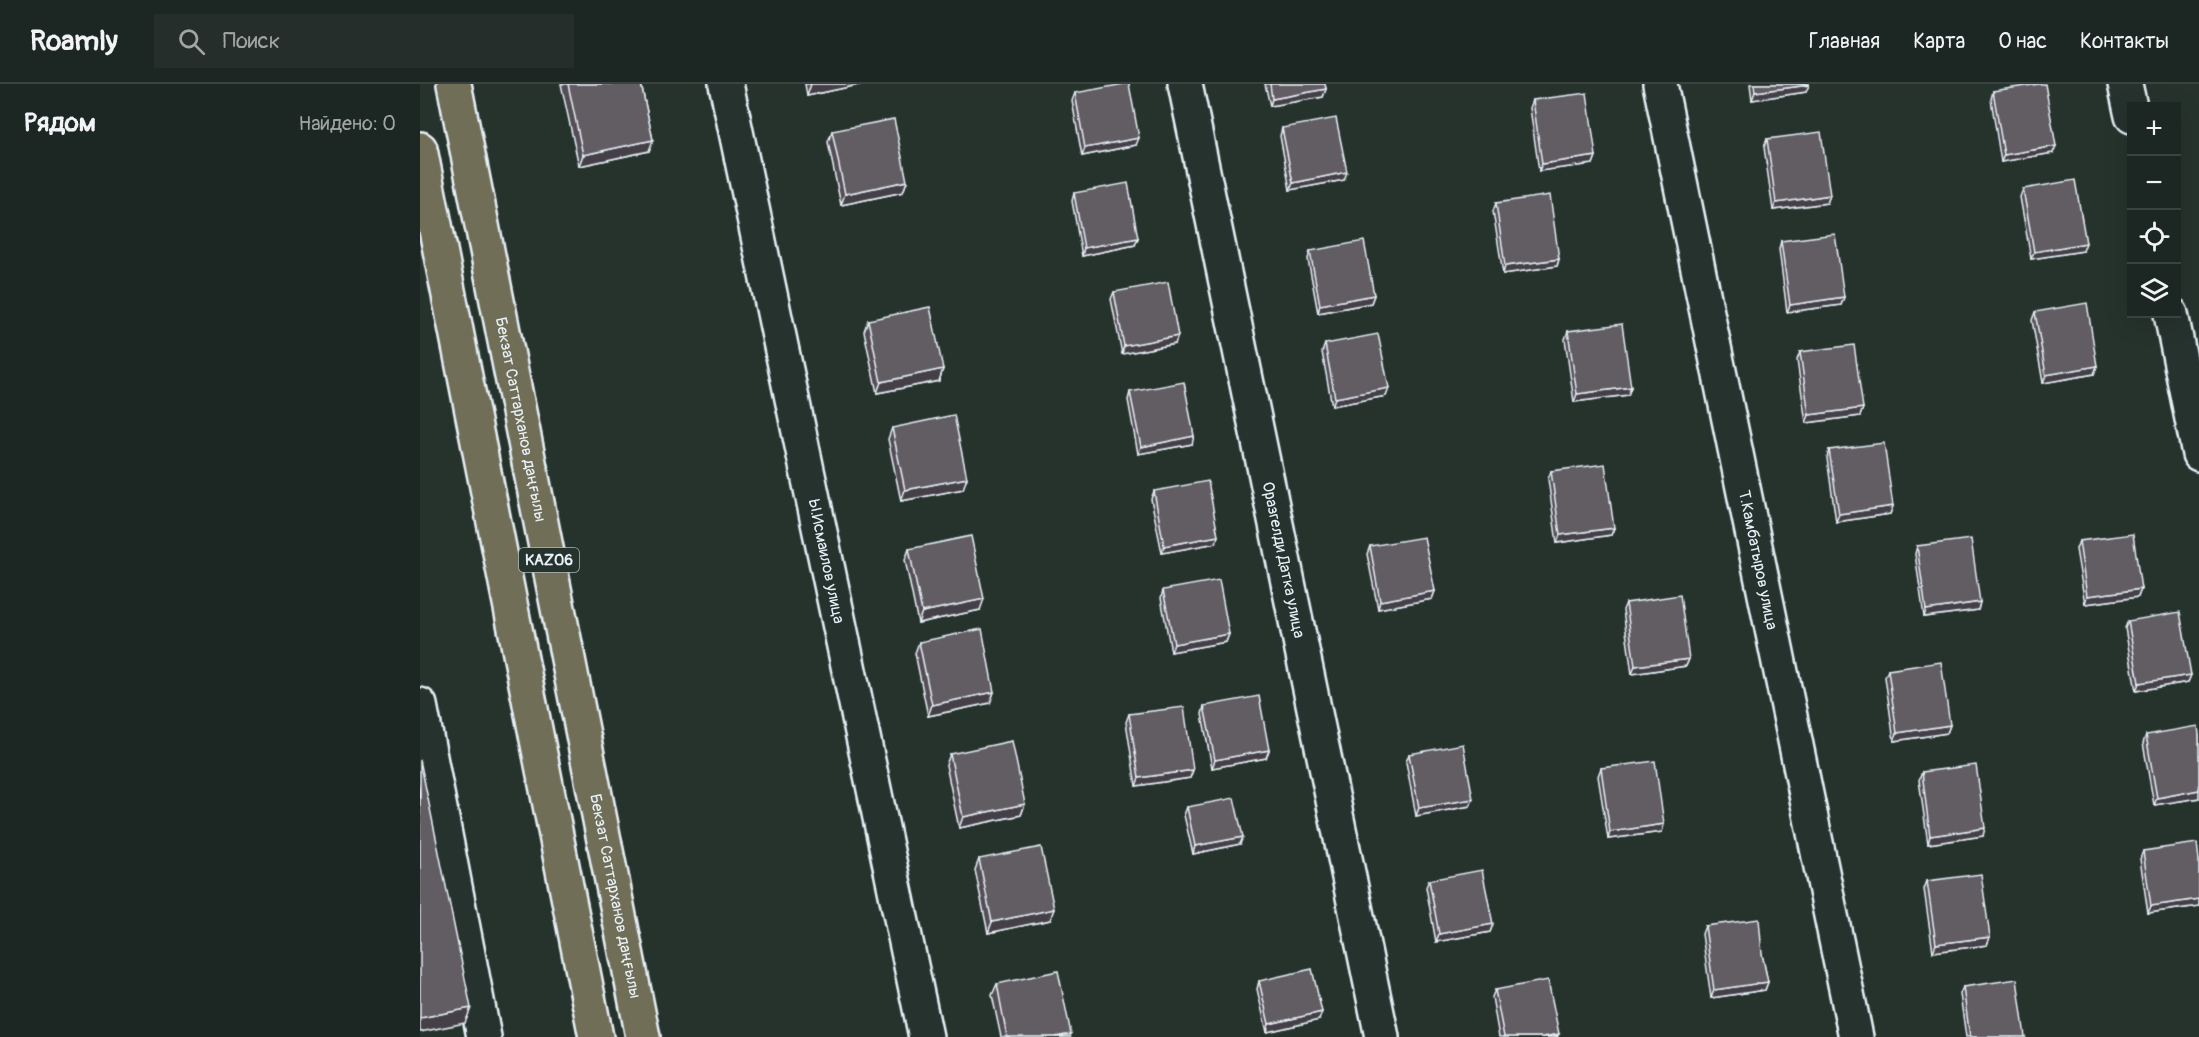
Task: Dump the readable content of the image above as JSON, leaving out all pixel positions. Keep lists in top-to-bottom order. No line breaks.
{"streets":{"main road":["Бекзат Саттарханов даңғылы","KАZ06"],"street":["Ы.Исмаилов улица","Т.Камбатыров улица","Оразгелди Датка улица"]},"page":{"header":"Roamly","search":"Поиск","nav":["Главная","Карта","О нас","Контакты"],"heading":["Рядом","Найдено: 0"],"map_buttons":["+","−"]}}
